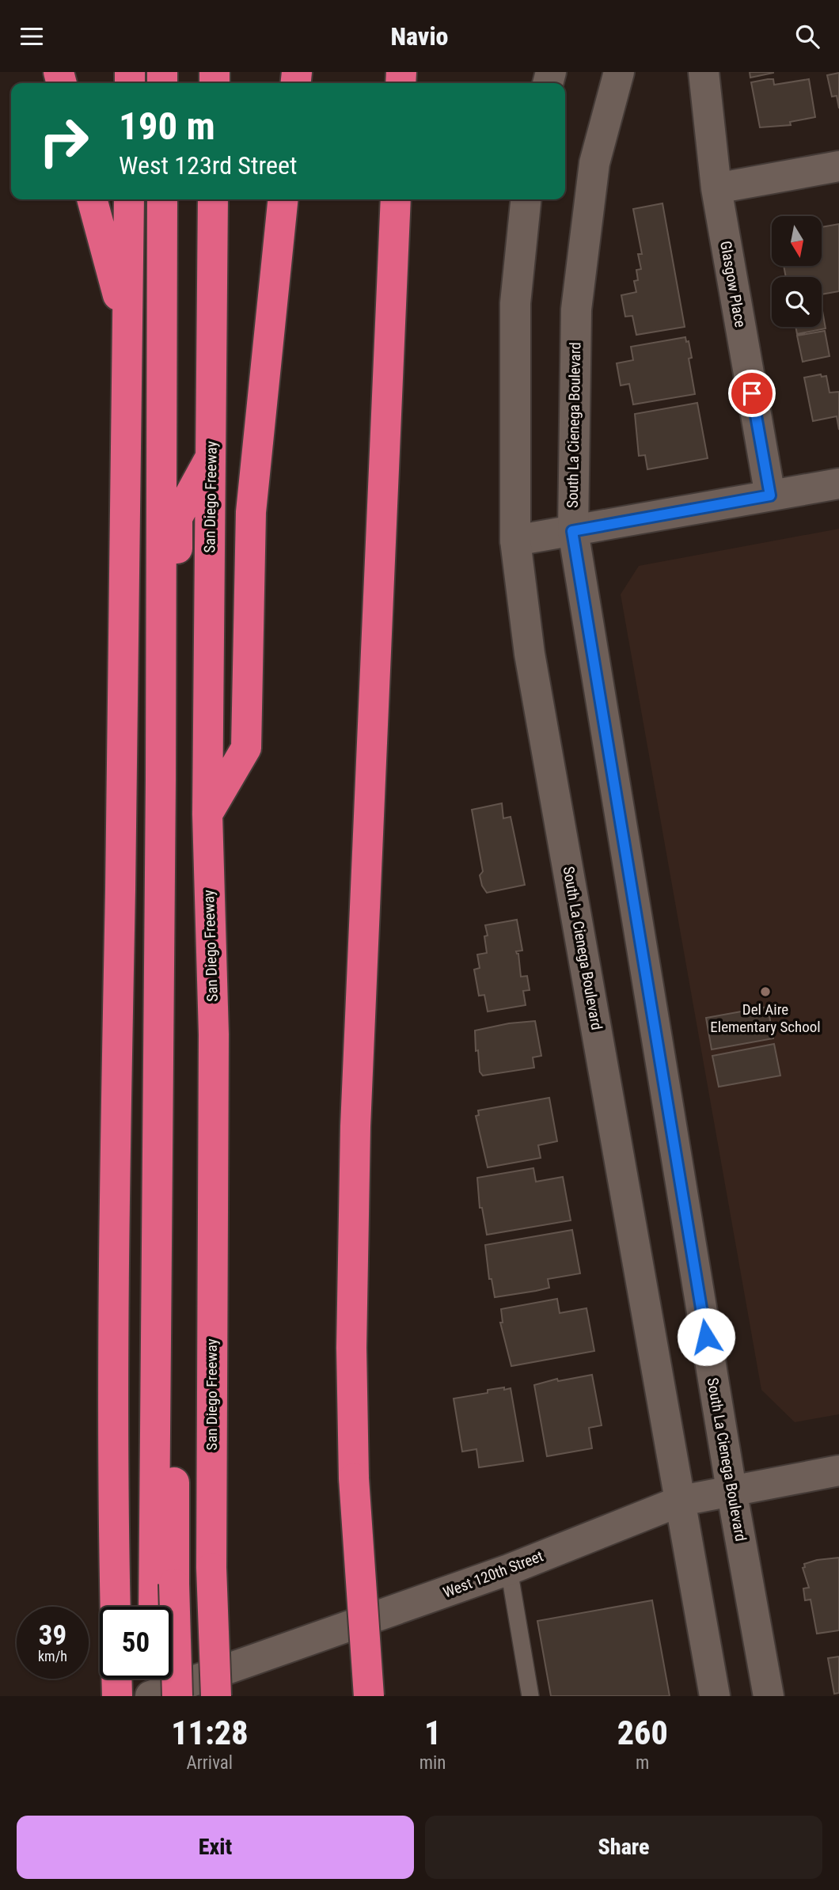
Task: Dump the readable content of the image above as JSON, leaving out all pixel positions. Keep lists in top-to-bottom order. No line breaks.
{"streets":{"highway":["San Diego Freeway"],"main road":["Glasgow Place","South La Cienega Boulevard","West 120th Street"]},"crossings":[["South La Cienega Boulevard","West 120th Street"]],"places":["Del Aire Elementary School"],"north":"bottom","page":{"header":"Navio","turn":["190 m","West 123rd Street"],"speed":"39 km/h","limit":"50","eta":["11:28","Arrival","1","min","260","m"],"buttons":["Exit","Share"]}}
